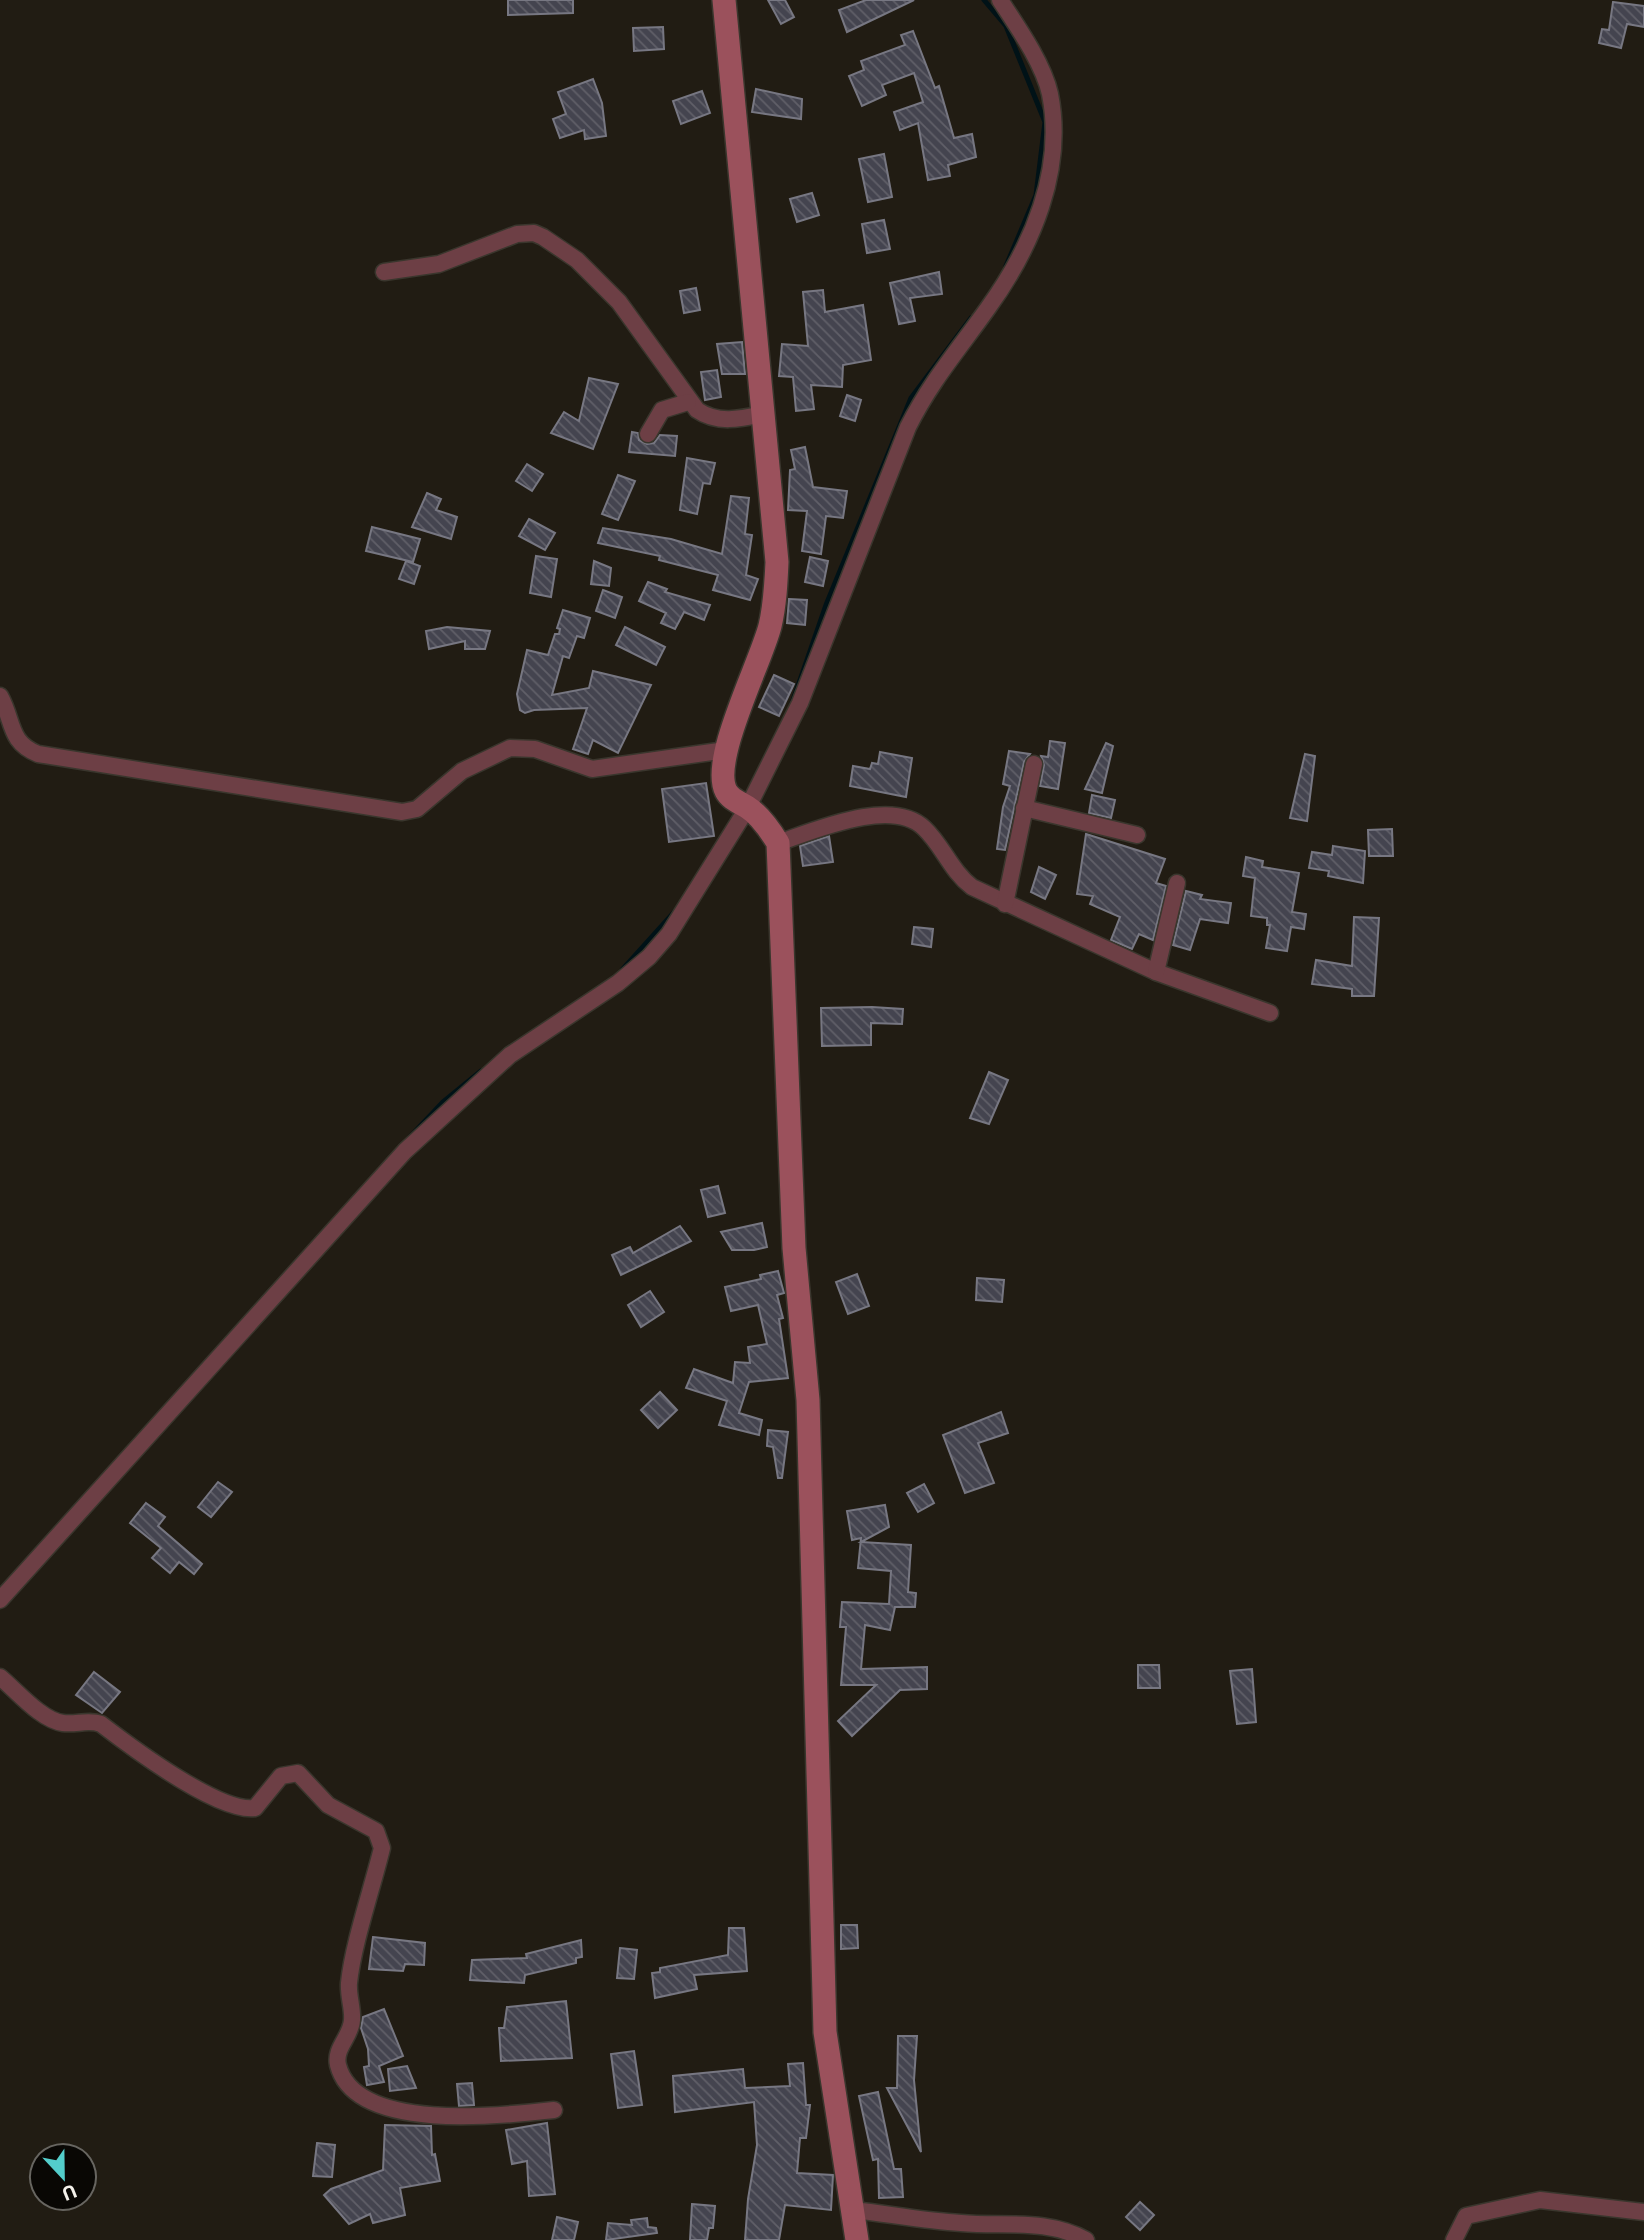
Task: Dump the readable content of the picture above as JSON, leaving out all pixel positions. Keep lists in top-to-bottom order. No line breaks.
{"north":"bottom"}
